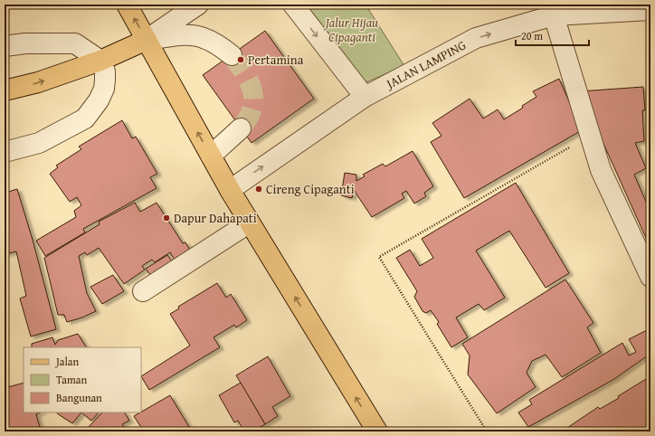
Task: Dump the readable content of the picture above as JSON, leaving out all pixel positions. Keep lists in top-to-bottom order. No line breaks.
{"streets":{"street":["JALAN LAMPING"]},"one_way":["JALAN LAMPING"],"parks":["Jalur Hijau Cipaganti"],"places":["Pertamina","Cireng Cipaganti","Dapur Dahapati"],"legend":["Jalan","Taman","Bangunan"],"scale_bar":"20 m"}
